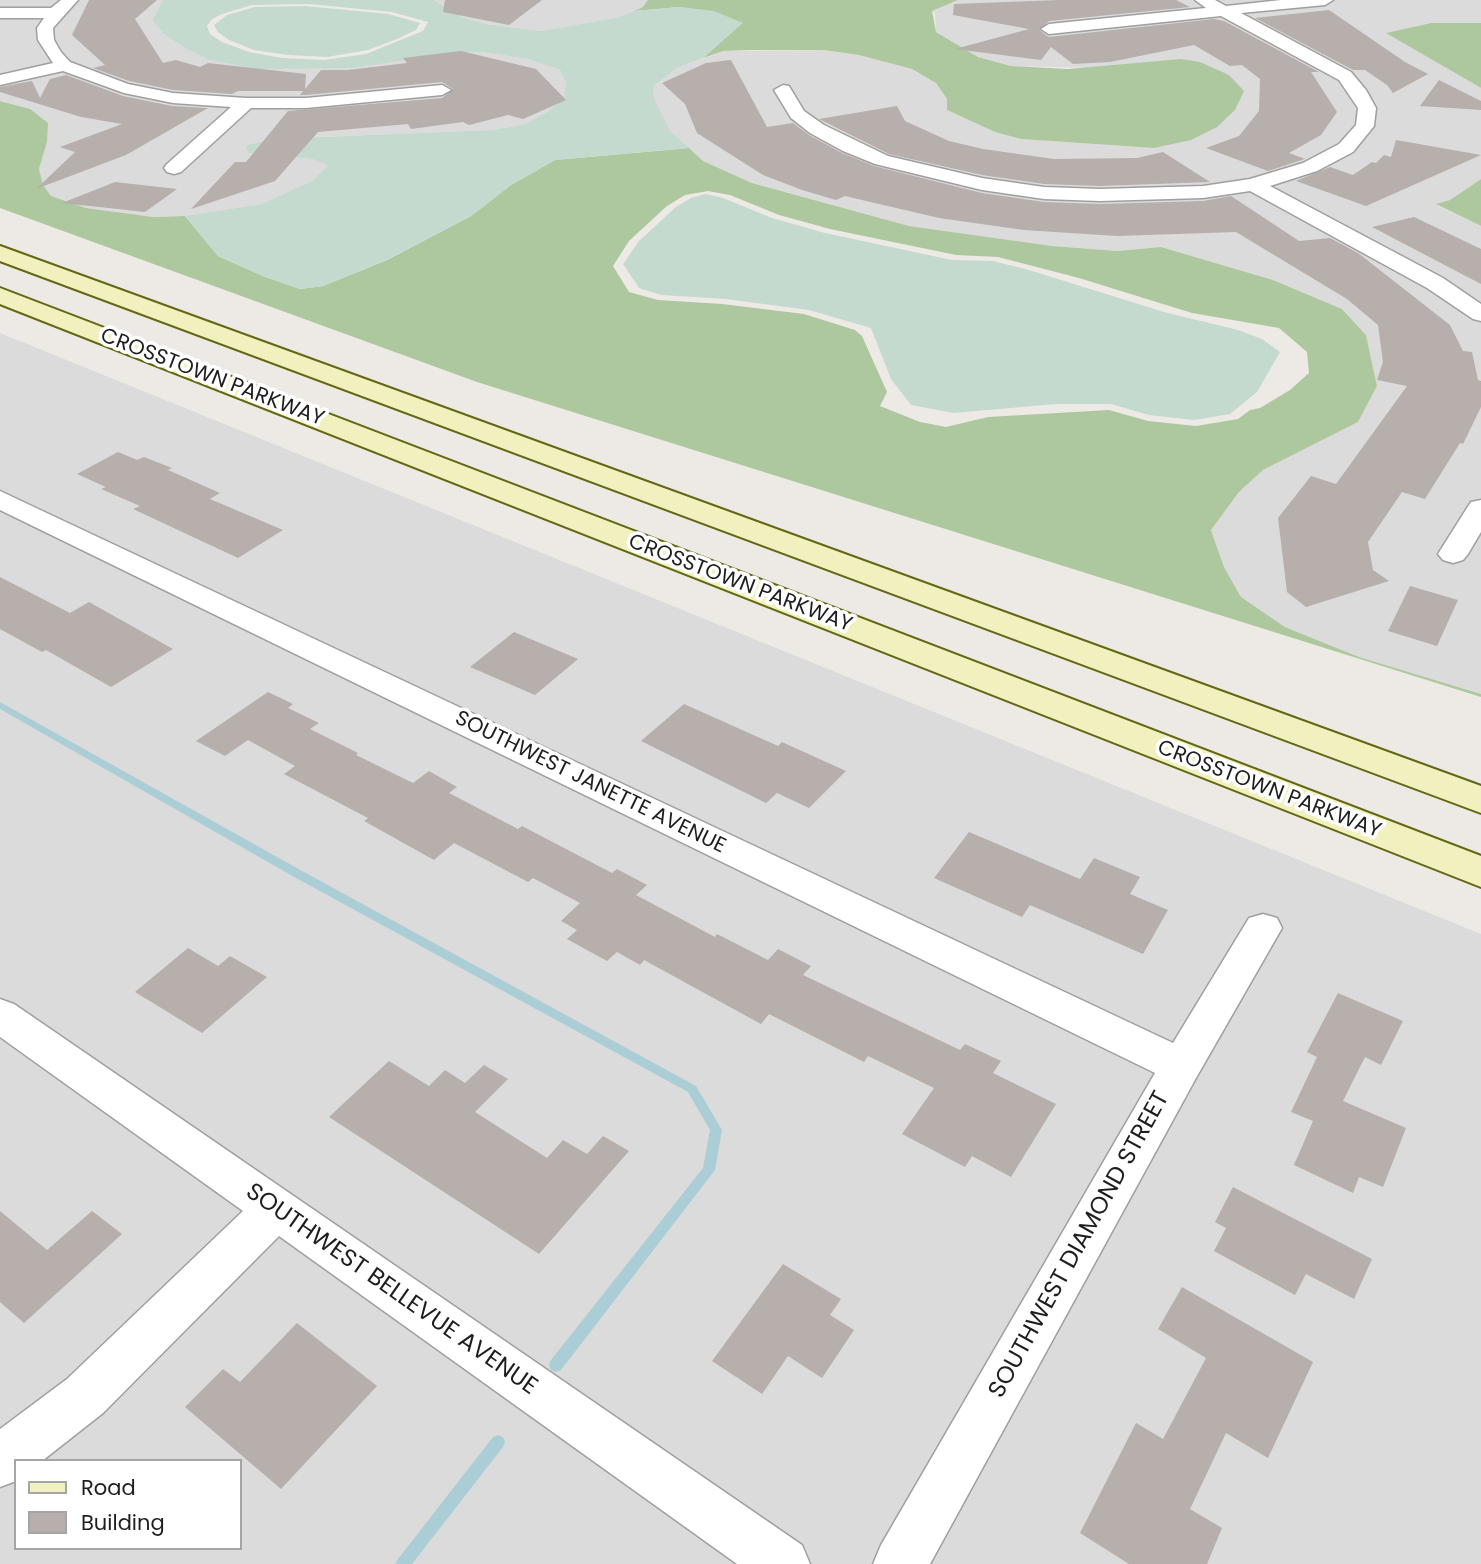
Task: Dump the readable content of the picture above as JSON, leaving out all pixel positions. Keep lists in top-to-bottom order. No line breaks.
{"streets":{"main road":["CROSSTOWN PARKWAY"],"street":["SOUTHWEST JANETTE AVENUE","SOUTHWEST DIAMOND STREET","SOUTHWEST BELLEVUE AVENUE"]},"crossings":[["SOUTHWEST JANETTE AVENUE","SOUTHWEST DIAMOND STREET"]],"legend":["Road","Building"]}
